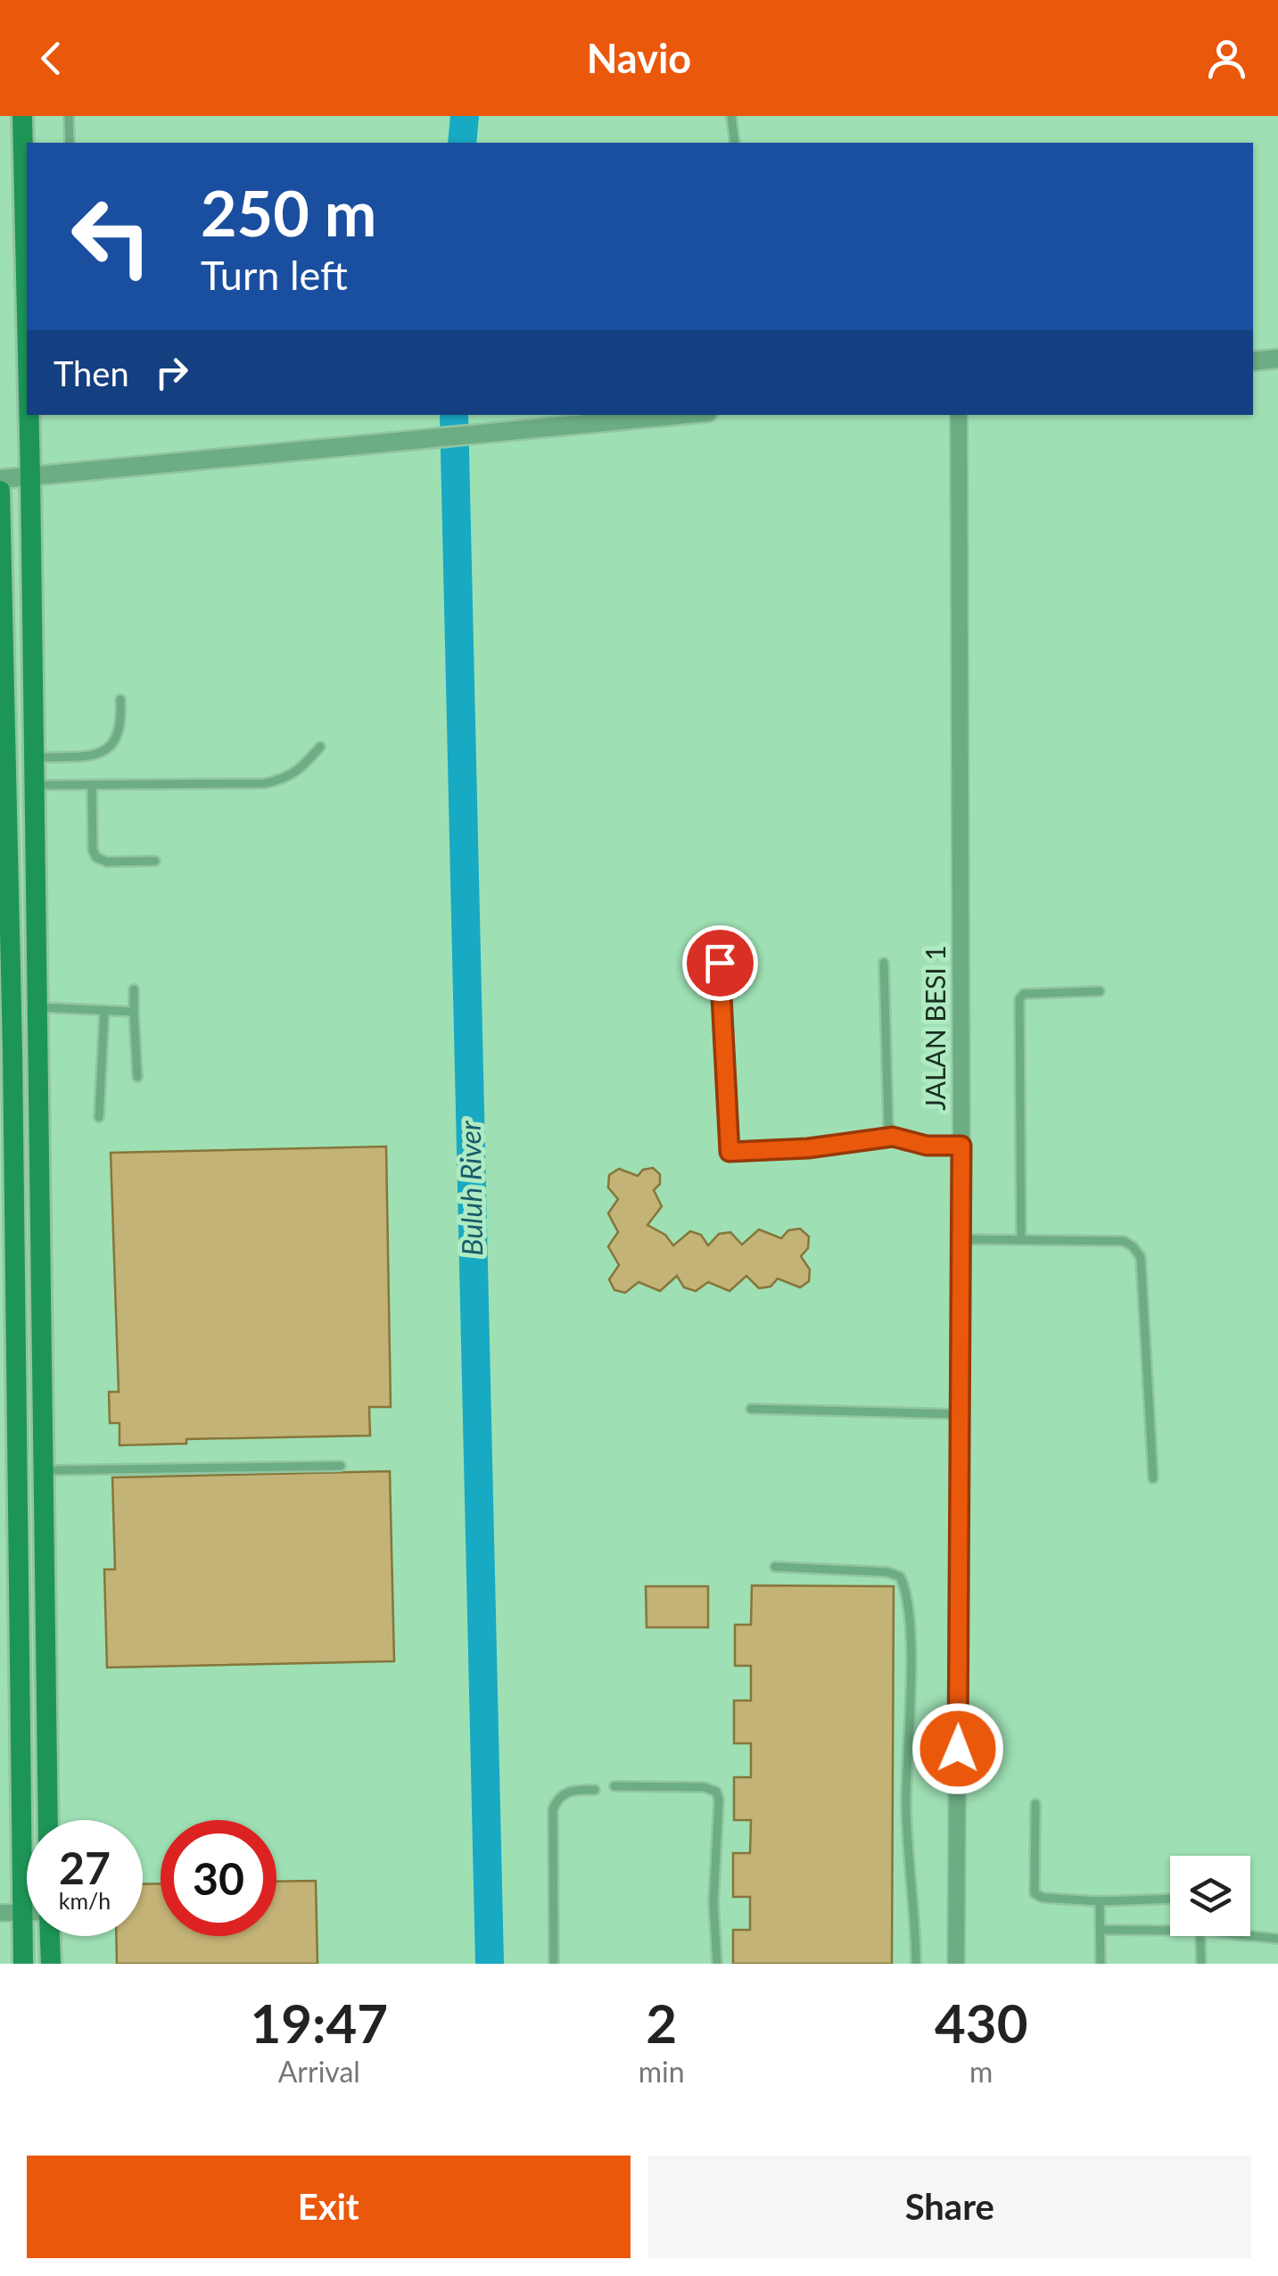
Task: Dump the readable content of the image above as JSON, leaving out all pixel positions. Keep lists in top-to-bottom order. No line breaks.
{"streets":{"street":["JALAN BESI 1"]},"water":["Buluh River"],"page":{"header":"Navio","turn":["250 m","Turn left"],"then":"Then","speed":"27 km/h","limit":"30","eta":["19:47","Arrival","2","min","430","m"],"buttons":["Exit","Share"]}}
